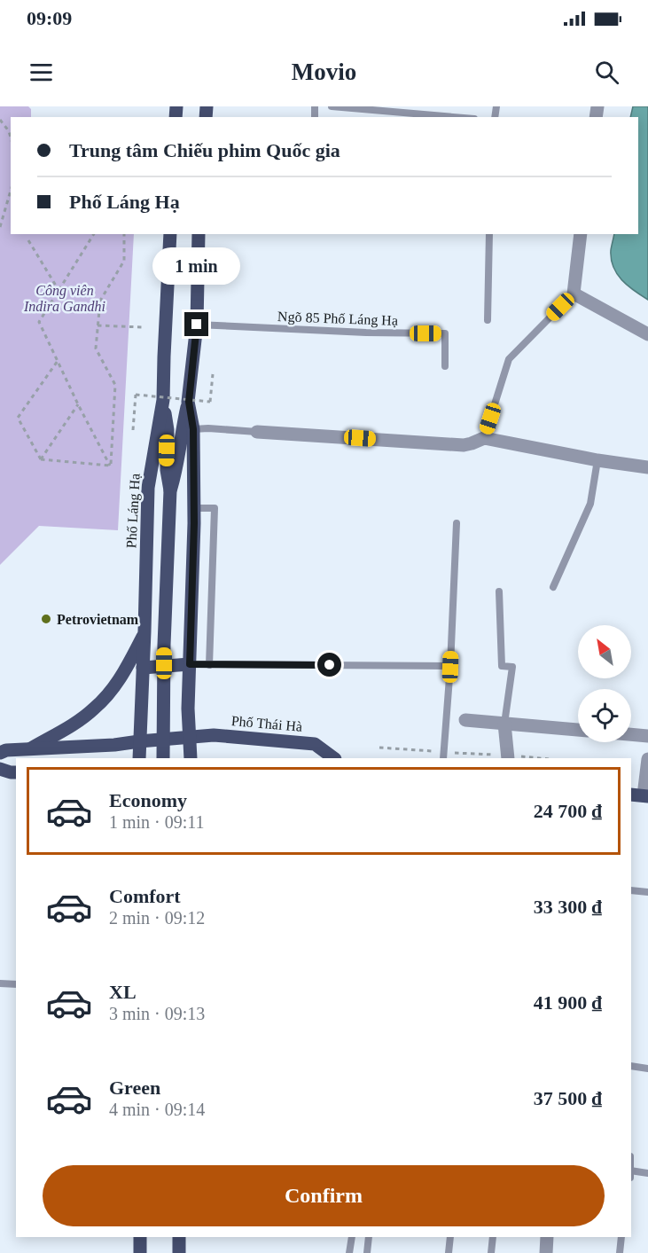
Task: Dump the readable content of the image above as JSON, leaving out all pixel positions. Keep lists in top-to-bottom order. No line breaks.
{"streets":{"main road":["Phố Láng Hạ","Phố Thái Hà"],"lane":["Ngõ 85 Phố Láng Hạ"]},"crossings":[["Phố Láng Hạ","Phố Thái Hà"]],"parks":["Công viên Indira Gandhi"],"places":["Petrovietnam"],"north":"top left","page":{"status":"09:09","header":"Movio","banner":["Trung tâm Chiếu phim Quốc gia","Phố Láng Hạ"],"bubble":"1 min","list":[{"name":"Economy","note":"1 min · 09:11","value":"24 700 ₫"},{"name":"Comfort","note":"2 min · 09:12","value":"33 300 ₫"},{"name":"XL","note":"3 min · 09:13","value":"41 900 ₫"},{"name":"Green","note":"4 min · 09:14","value":"37 500 ₫"}],"buttons":"Confirm"}}
